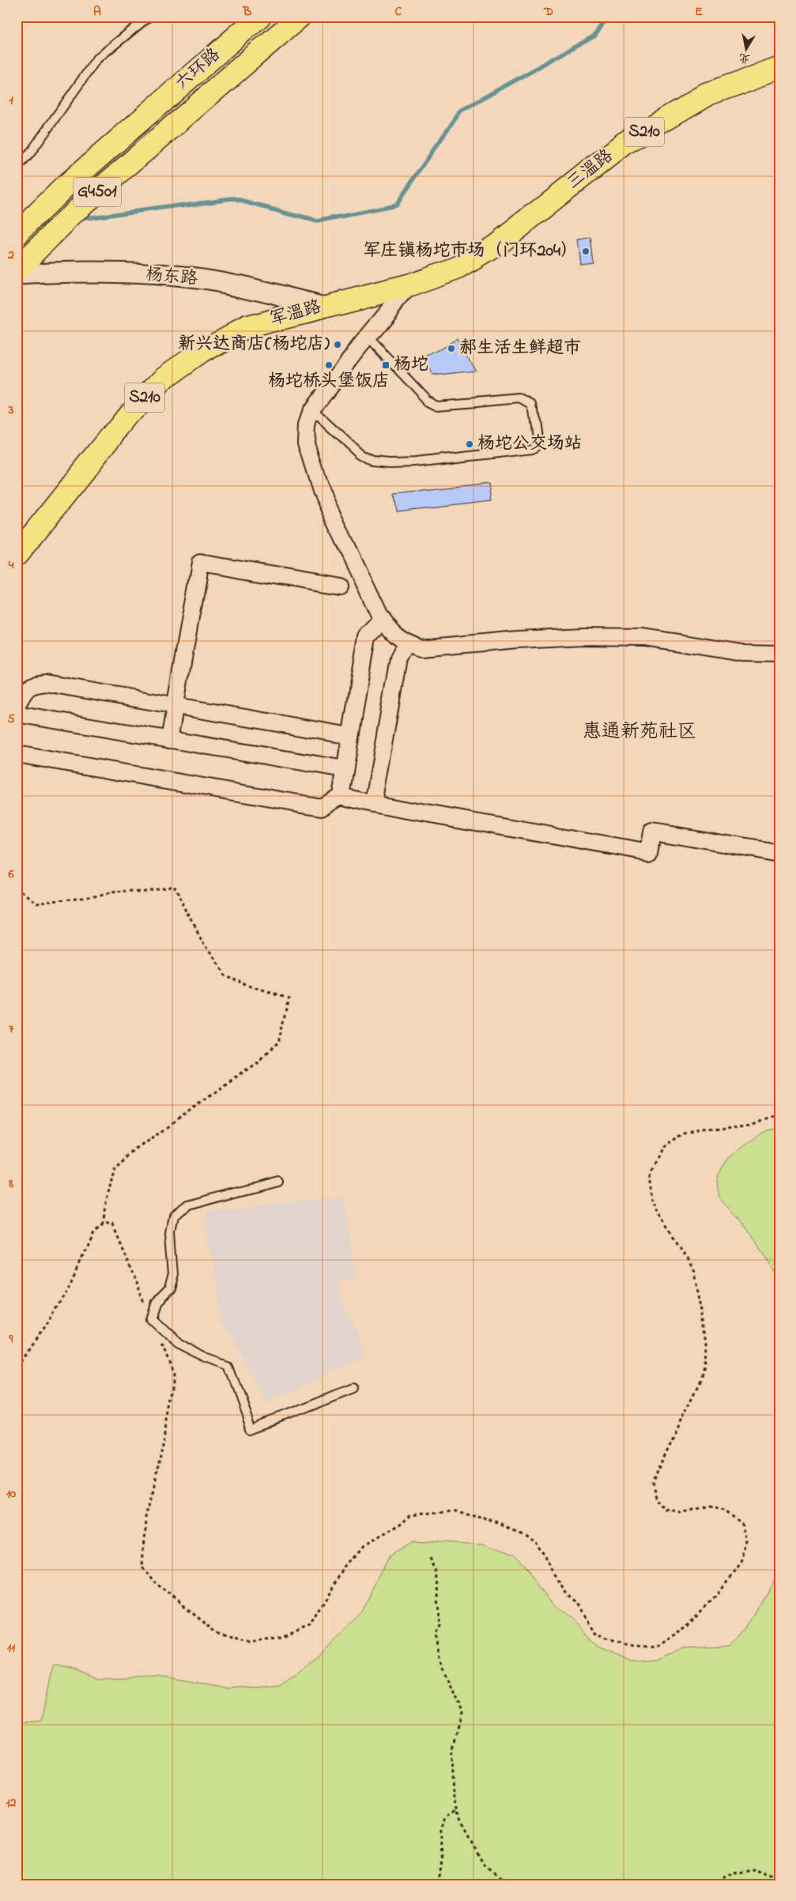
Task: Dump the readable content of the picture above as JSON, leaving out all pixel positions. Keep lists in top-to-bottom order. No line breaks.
{"streets":{"main road":["六环路","S210","三温路","G4501","军温路"],"street":["杨东路"]},"crossings":[["三温路","军温路"],["杨东路","军温路"]],"districts":["惠通新苑社区"],"places":{"other":["军庄镇杨坨市场（门环204）","新兴达商店(杨坨店)","郝生活生鲜超市","杨坨桥头堡饭店","杨坨公交场站"],"transit":["杨坨"]},"north":"bottom","grid":{"columns":["A","B","C","D","E"],"rows":["1","2","3","4","5","6","7","8","9","10","11","12"]}}
